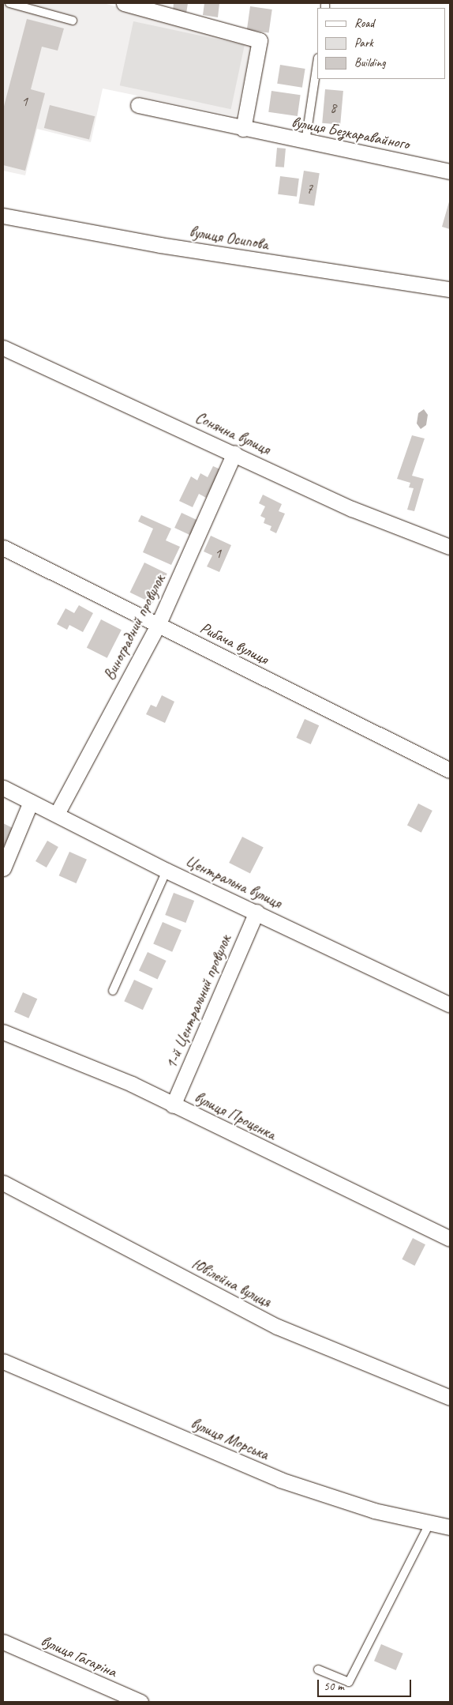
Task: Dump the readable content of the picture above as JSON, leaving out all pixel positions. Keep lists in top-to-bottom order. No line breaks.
{"streets":{"street":["вулиця Безкаравайного","вулиця Осипова","Сонячна вулиця","Виноградний провулок","Рибача вулиця","Центральна вулиця","1-й Центральний провулок","вулиця Проценка","Ювілейна вулиця","вулиця Морська","вулиця Гагаріна"]},"crossings":[["Сонячна вулиця","Виноградний провулок"],["Виноградний провулок","Рибача вулиця"],["Виноградний провулок","Центральна вулиця"],["Центральна вулиця","1-й Центральний провулок"],["1-й Центральний провулок","вулиця Проценка"]],"house_numbers":["1","8","7","1"],"legend":["Road","Park","Building"],"scale_bar":"50 m"}
